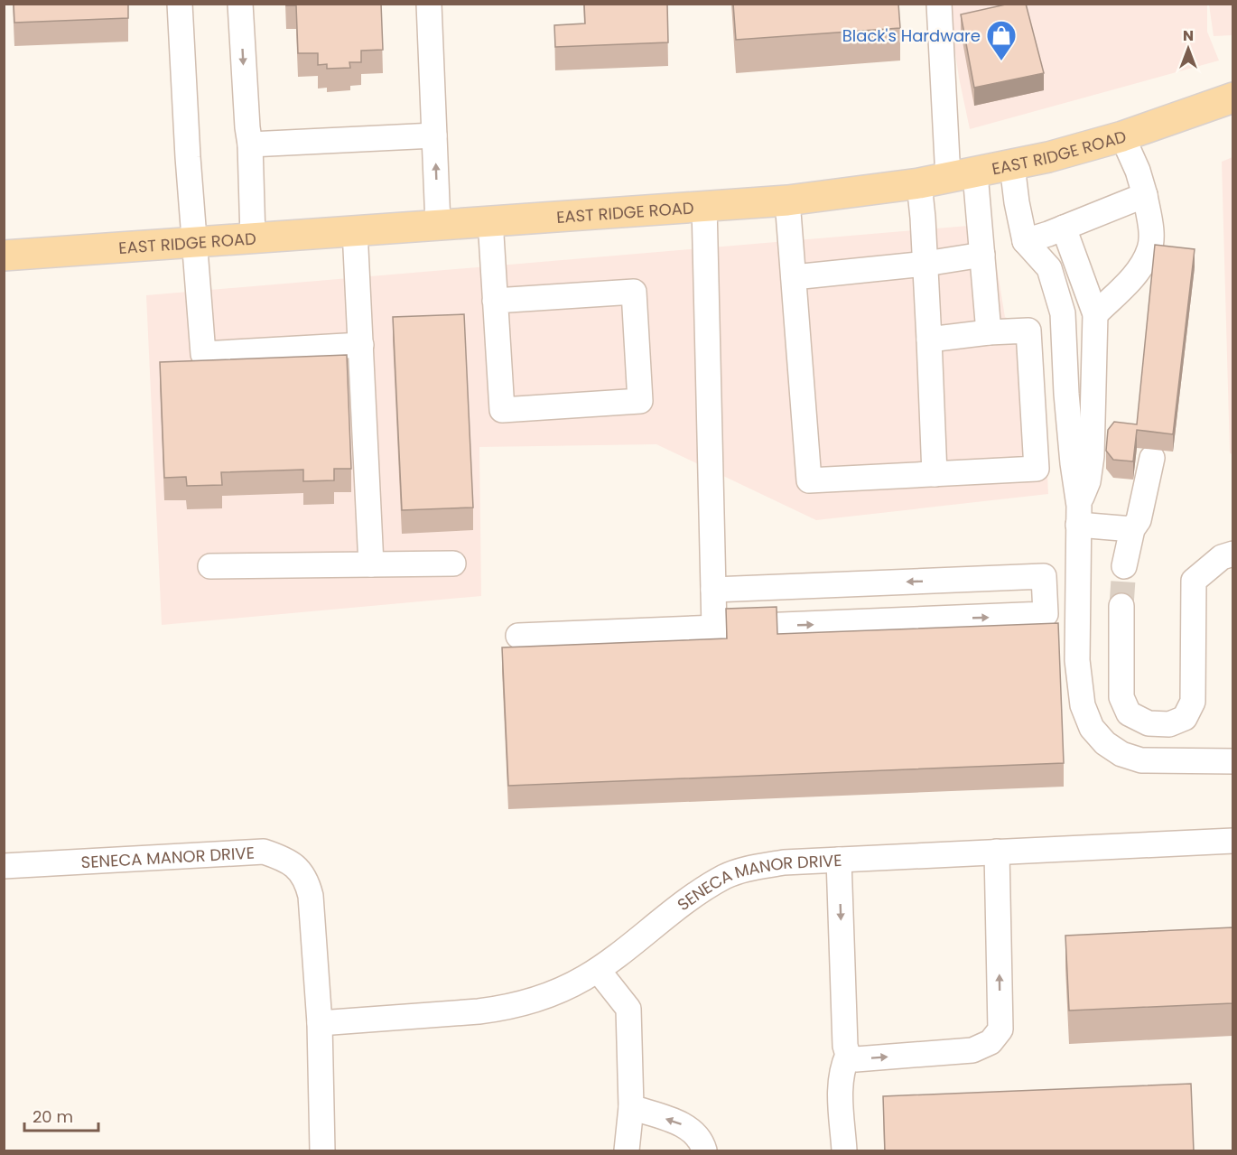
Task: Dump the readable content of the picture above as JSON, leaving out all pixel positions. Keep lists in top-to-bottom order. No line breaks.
{"streets":{"main road":["EAST RIDGE ROAD"],"street":["SENECA MANOR DRIVE"]},"places":{"shop":["Black's Hardware"]},"scale_bar":"20 m","north":"top"}
